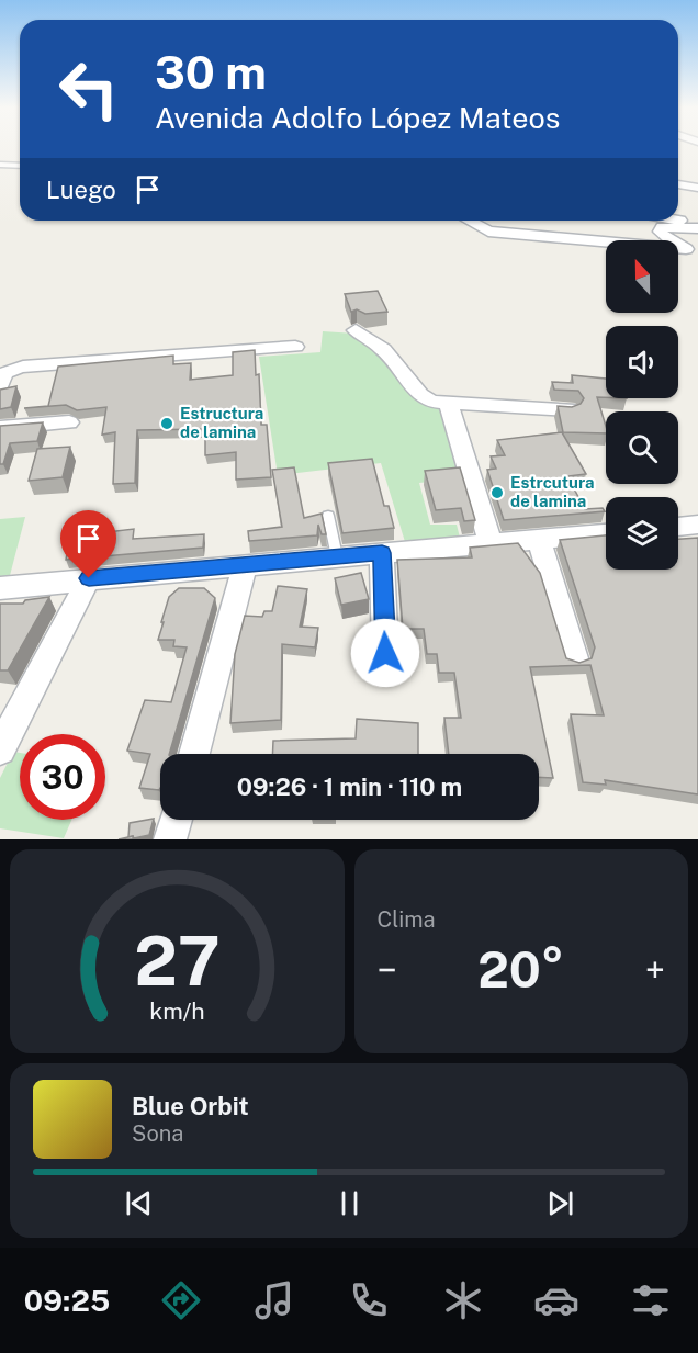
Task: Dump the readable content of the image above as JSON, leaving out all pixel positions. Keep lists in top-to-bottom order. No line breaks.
{"places":["Estructura de lamina","Estrcutura de lamina"],"north":"top","page":{"turn":["30 m","Avenida Adolfo López Mateos"],"then":"Luego","limit":"30","trip":"09:26 · 1 min · 110 m","tile":"Clima","heat":["−","20°","+"],"song":["Blue Orbit","Sona"],"tabs":"09:25","gauge":["27","km/h"]}}
